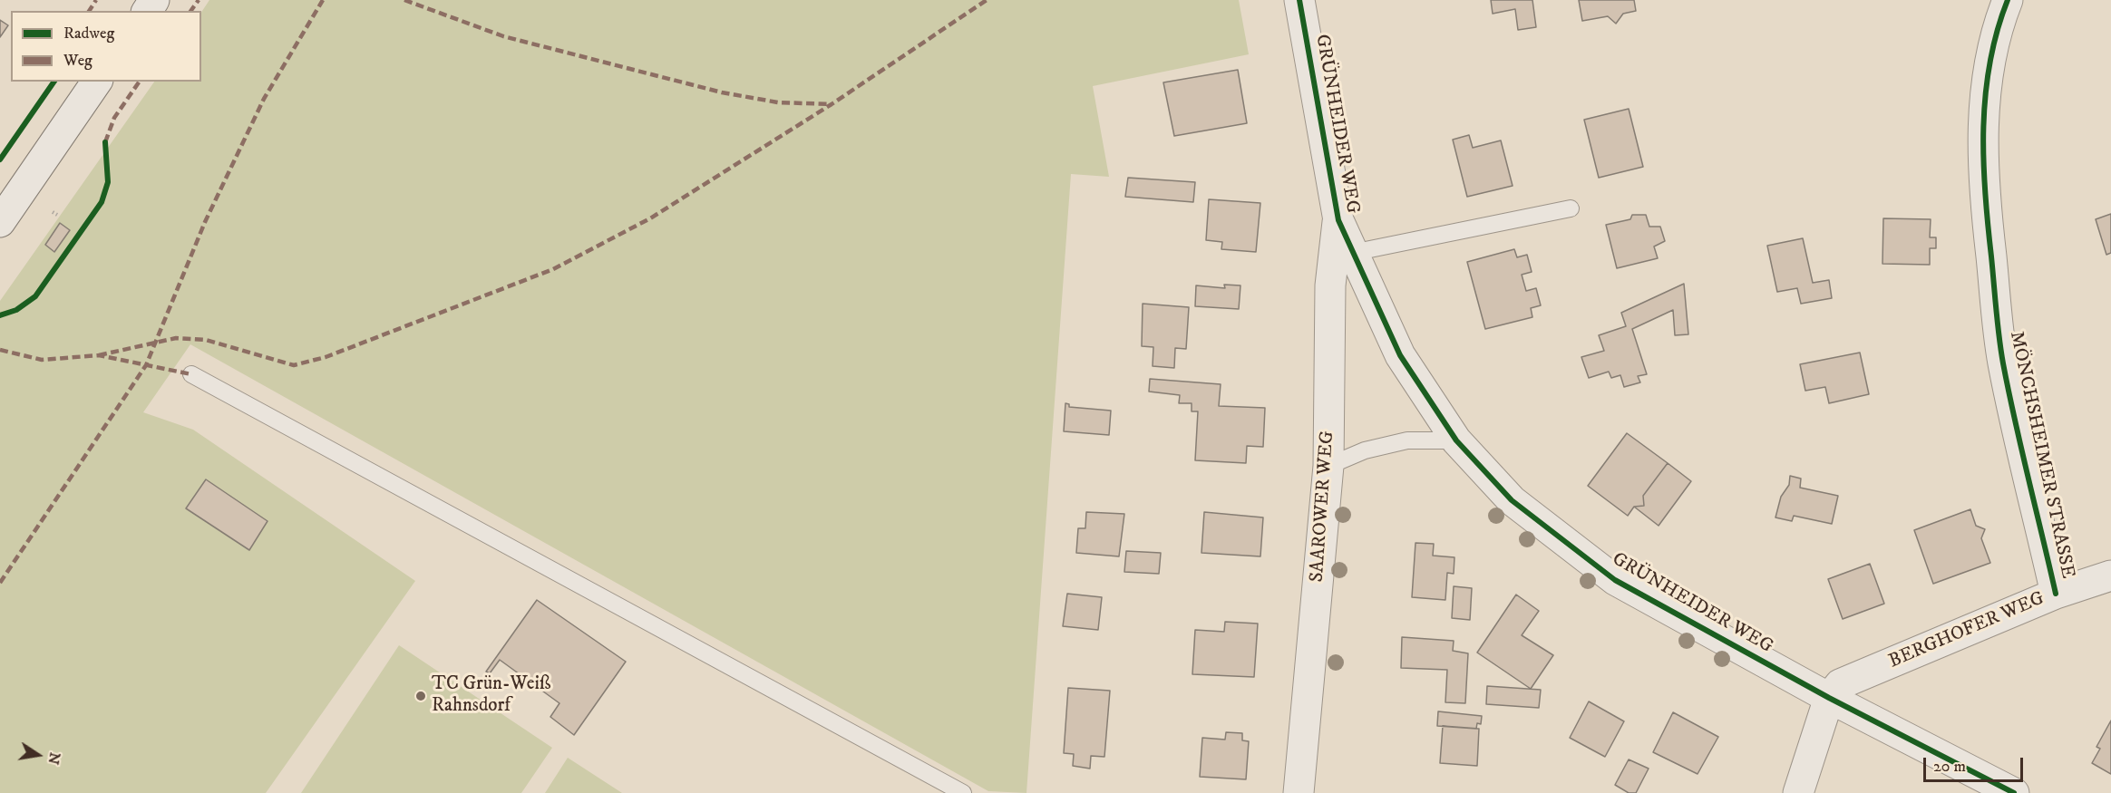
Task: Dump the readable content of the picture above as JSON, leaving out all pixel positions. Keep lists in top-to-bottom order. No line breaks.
{"streets":{"street":["GRÜNHEIDER WEG","MÖNCHSHEIMER STRASSE","SAAROWER WEG","BERGHOFER WEG"]},"crossings":[["GRÜNHEIDER WEG","SAAROWER WEG"],["GRÜNHEIDER WEG","BERGHOFER WEG"],["MÖNCHSHEIMER STRASSE","BERGHOFER WEG"]],"places":["TC Grün-Weiß Rahnsdorf"],"legend":["Radweg","Weg"],"scale_bar":"20 m","north":"right"}
